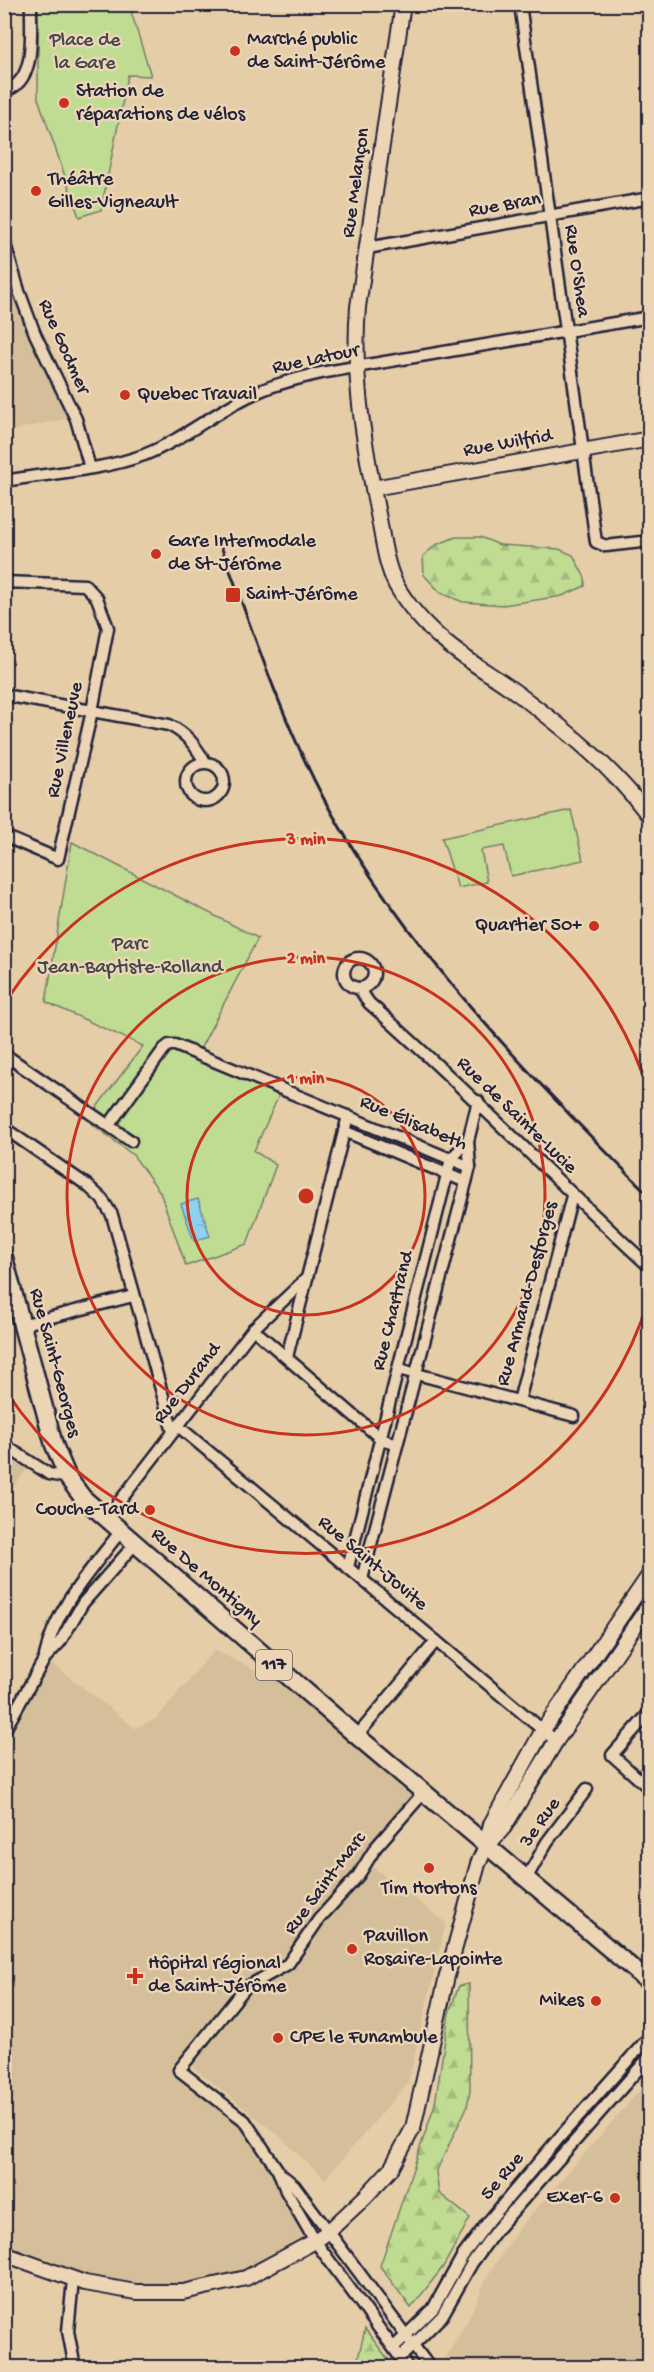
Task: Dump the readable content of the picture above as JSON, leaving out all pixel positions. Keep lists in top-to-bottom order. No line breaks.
{"streets":{"main road":["Rue Saint-Georges","Rue De Montigny","117"],"street":["Rue Melançon","Rue Bran","Rue O'Shea","Rue Godmer","Rue Latour","Rue Wilfrid","Rue Villeneuve","Rue de Sainte-Lucie","Rue Élisabeth","Rue Armand-Desforges","Rue Chartrand","Rue Durand","Rue Saint-Jovite","3e Rue","Rue Saint-Marc","5e Rue"]},"crossings":[["Rue Melançon","Rue Bran"],["Rue Melançon","Rue Latour"],["Rue Melançon","Rue Wilfrid"],["Rue Bran","Rue O'Shea"],["Rue O'Shea","Rue Latour"],["Rue O'Shea","Rue Wilfrid"],["Rue Godmer","Rue Latour"],["Rue de Sainte-Lucie","Rue Armand-Desforges"],["Rue de Sainte-Lucie","Rue Chartrand"],["Rue Élisabeth","Rue Chartrand"],["Rue Chartrand","Rue Saint-Jovite"],["Rue Saint-Georges","Rue De Montigny"],["Rue Durand","Rue Saint-Jovite"],["Rue Durand","Rue De Montigny"],["Rue De Montigny","117"],["Rue De Montigny","Rue Saint-Marc"],["117","3e Rue"]],"parks":["Place de la Gare","Parc Jean-Baptiste-Rolland"],"places":{"other":["Marché public de Saint-Jérôme","Station de réparations de vélos","Théâtre Gilles-Vigneault","Quebec Travail","Gare Intermodale de St-Jérôme","Quartier 50+","Couche-Tard","Tim Hortons","Pavillon Rosaire-Lapointe","Mikes","CPE le Funambule","Exer-6"],"transit":["Saint-Jérôme"],"health":["Hôpital régional de Saint-Jérôme"]},"rings":["3 min","2 min","1 min"]}
